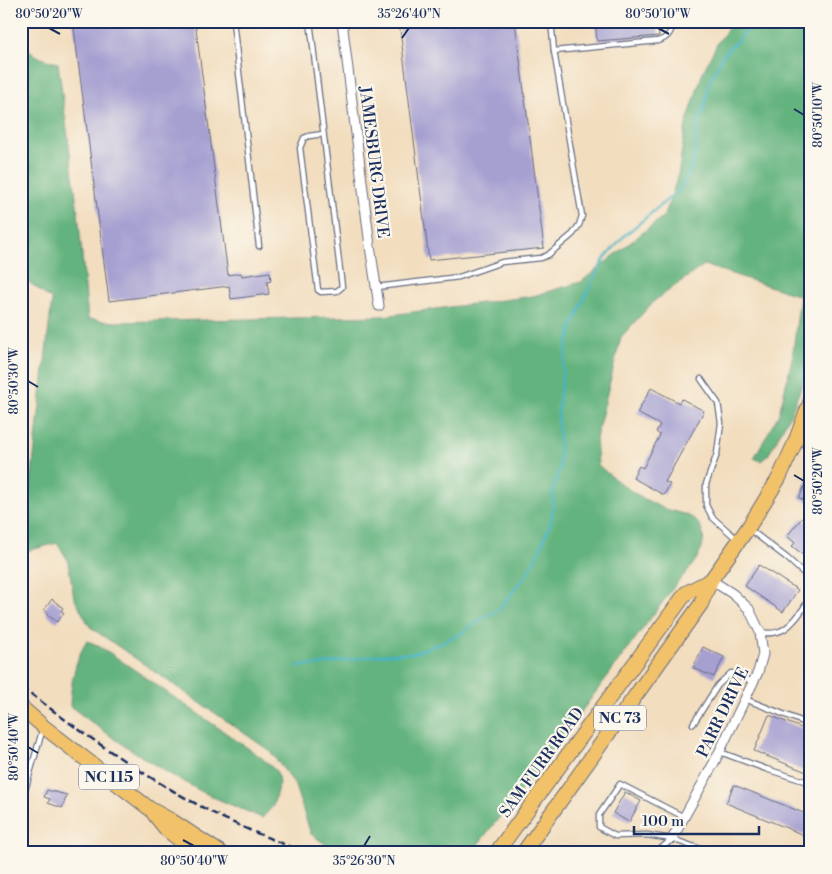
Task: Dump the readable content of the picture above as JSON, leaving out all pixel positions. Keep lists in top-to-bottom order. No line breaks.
{"streets":{"main road":["NC 73","SAM FURR ROAD","NC 115"],"street":["JAMESBURG DRIVE","PARR DRIVE"]},"crossings":[["PARR DRIVE","SAM FURR ROAD"]],"scale_bar":"100 m","coordinates":["80°50'20\"W","35°26'40\"N","80°50'10\"W","80°50'30\"W","80°50'40\"W","35°26'30\"N"]}
